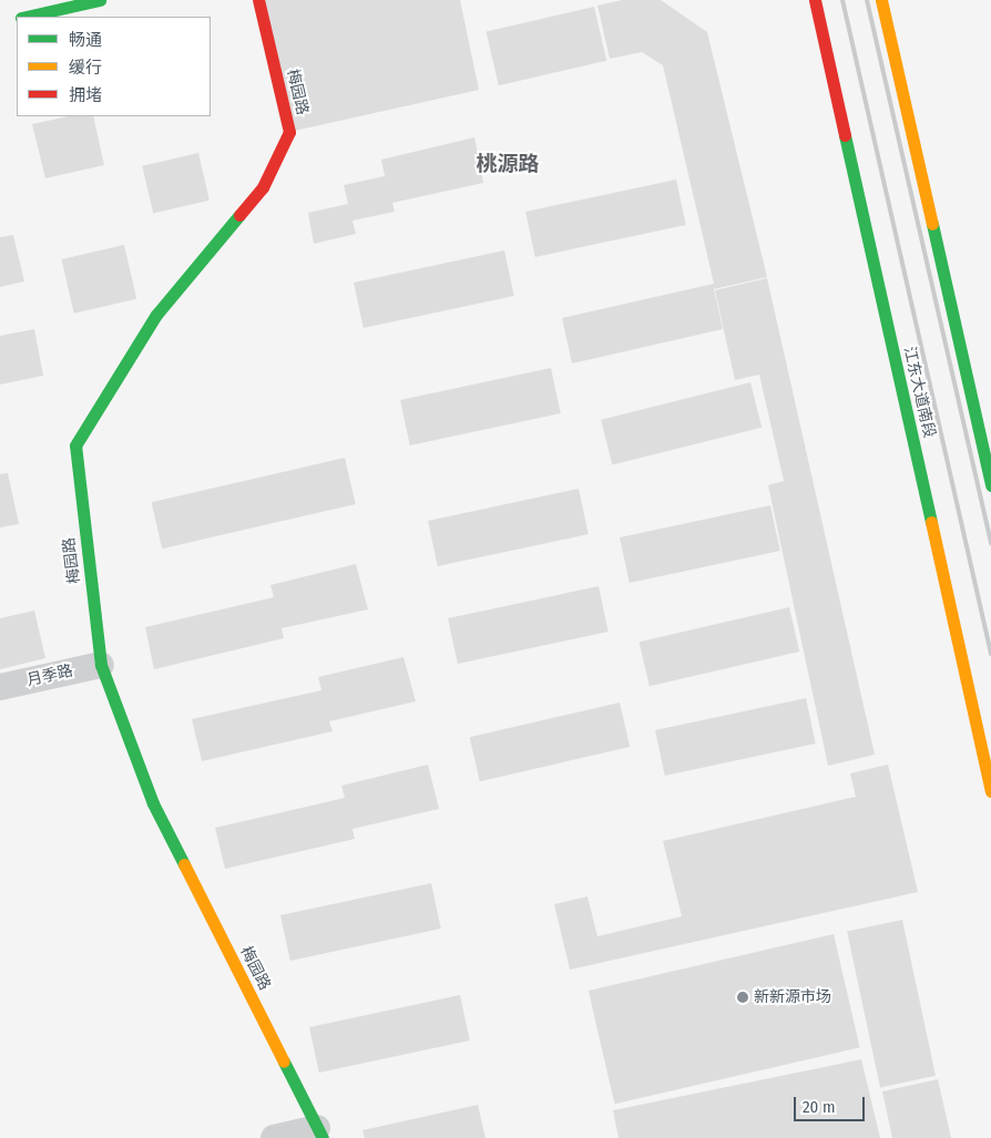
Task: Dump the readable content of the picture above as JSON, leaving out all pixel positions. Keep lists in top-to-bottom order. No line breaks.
{"streets":{"street":["梅园路","江东大道南段","月季路"]},"crossings":[["梅园路","月季路"]],"districts":["桃源路"],"places":["新新源市场"],"legend":["畅通","缓行","拥堵"],"scale_bar":"20 m"}
